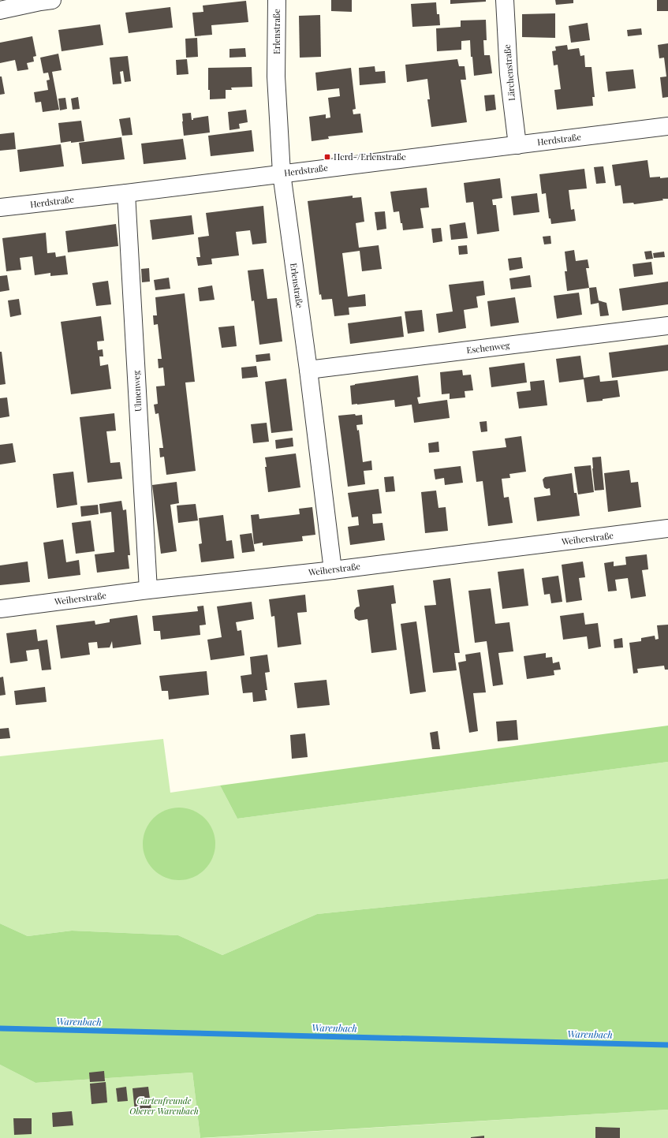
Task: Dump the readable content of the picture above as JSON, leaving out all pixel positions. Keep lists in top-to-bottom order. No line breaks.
{"streets":{"street":["Erlenstraße","Lärchenstraße","Herdstraße","Eschenweg","Ulmenweg","Weiherstraße"]},"crossings":[["Erlenstraße","Herdstraße"],["Erlenstraße","Eschenweg"],["Erlenstraße","Weiherstraße"],["Lärchenstraße","Herdstraße"],["Herdstraße","Ulmenweg"],["Ulmenweg","Weiherstraße"]],"water":["Warenbach"],"parks":["Gartenfreunde Oberer Warenbach"],"places":{"transit":["Herd-/Erlenstraße"]}}
